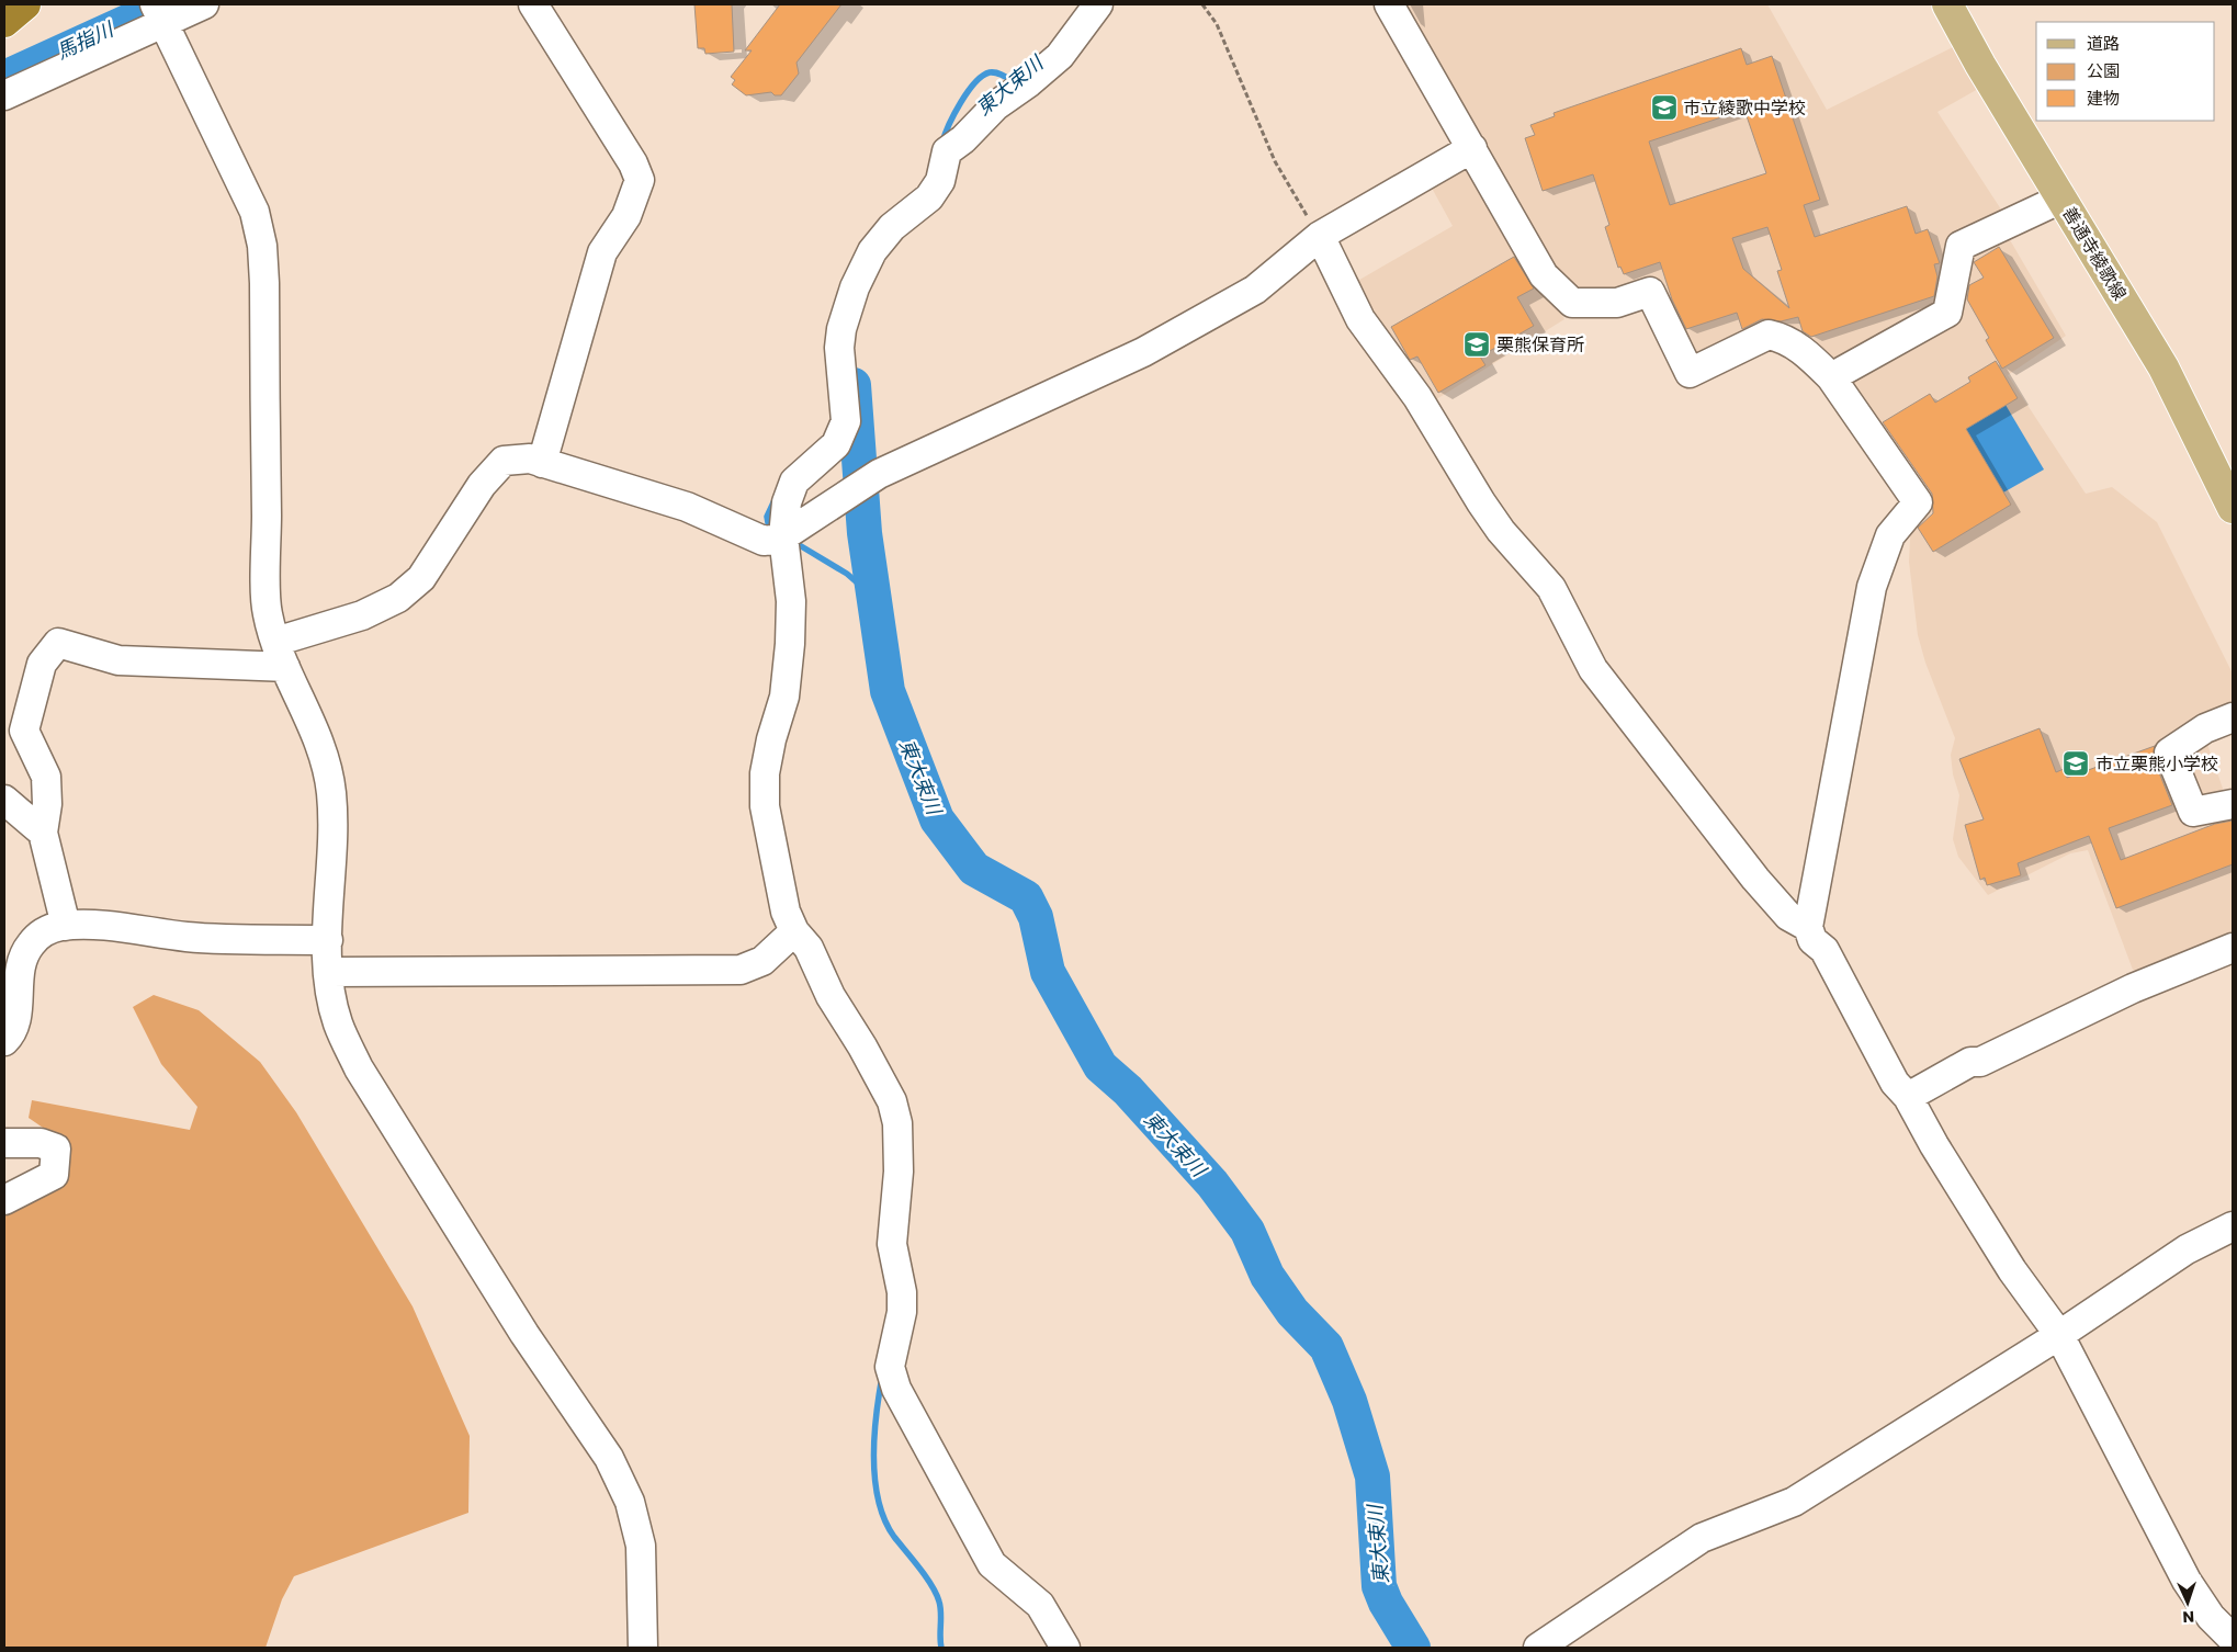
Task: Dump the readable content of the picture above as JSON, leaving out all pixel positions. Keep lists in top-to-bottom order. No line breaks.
{"streets":{"main road":["善通寺綾歌線"]},"water":["馬指川","東大束川"],"places":{"school or university":["市立綾歌中学校","栗熊保育所","市立栗熊小学校"]},"legend":["道路","公園","建物"],"north":"bottom"}
